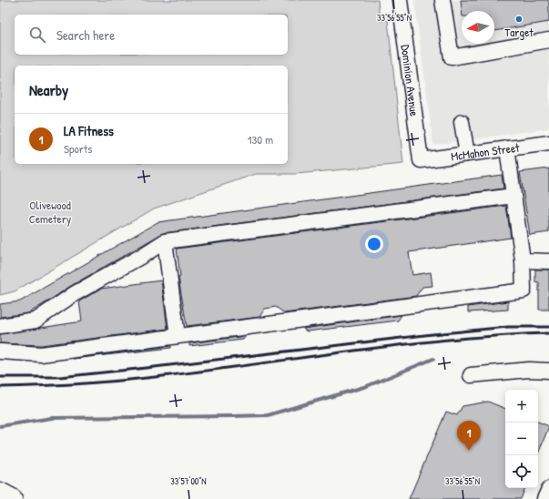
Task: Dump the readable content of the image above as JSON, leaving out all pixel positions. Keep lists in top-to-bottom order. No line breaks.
{"streets":{"street":["Dominion Avenue","McMahon Street"]},"crossings":[["Dominion Avenue","McMahon Street"]],"parks":["Olivewood Cemetery"],"places":["Target"],"north":"left","page":{"search":"Search here","heading":"Nearby","list":[{"mark":"1","name":"LA Fitness","note":"Sports","value":"130 m"}],"map_buttons":["+","−"],"pins":"1"},"coordinates":["33°56'55\"N","33°57'00\"N"]}
